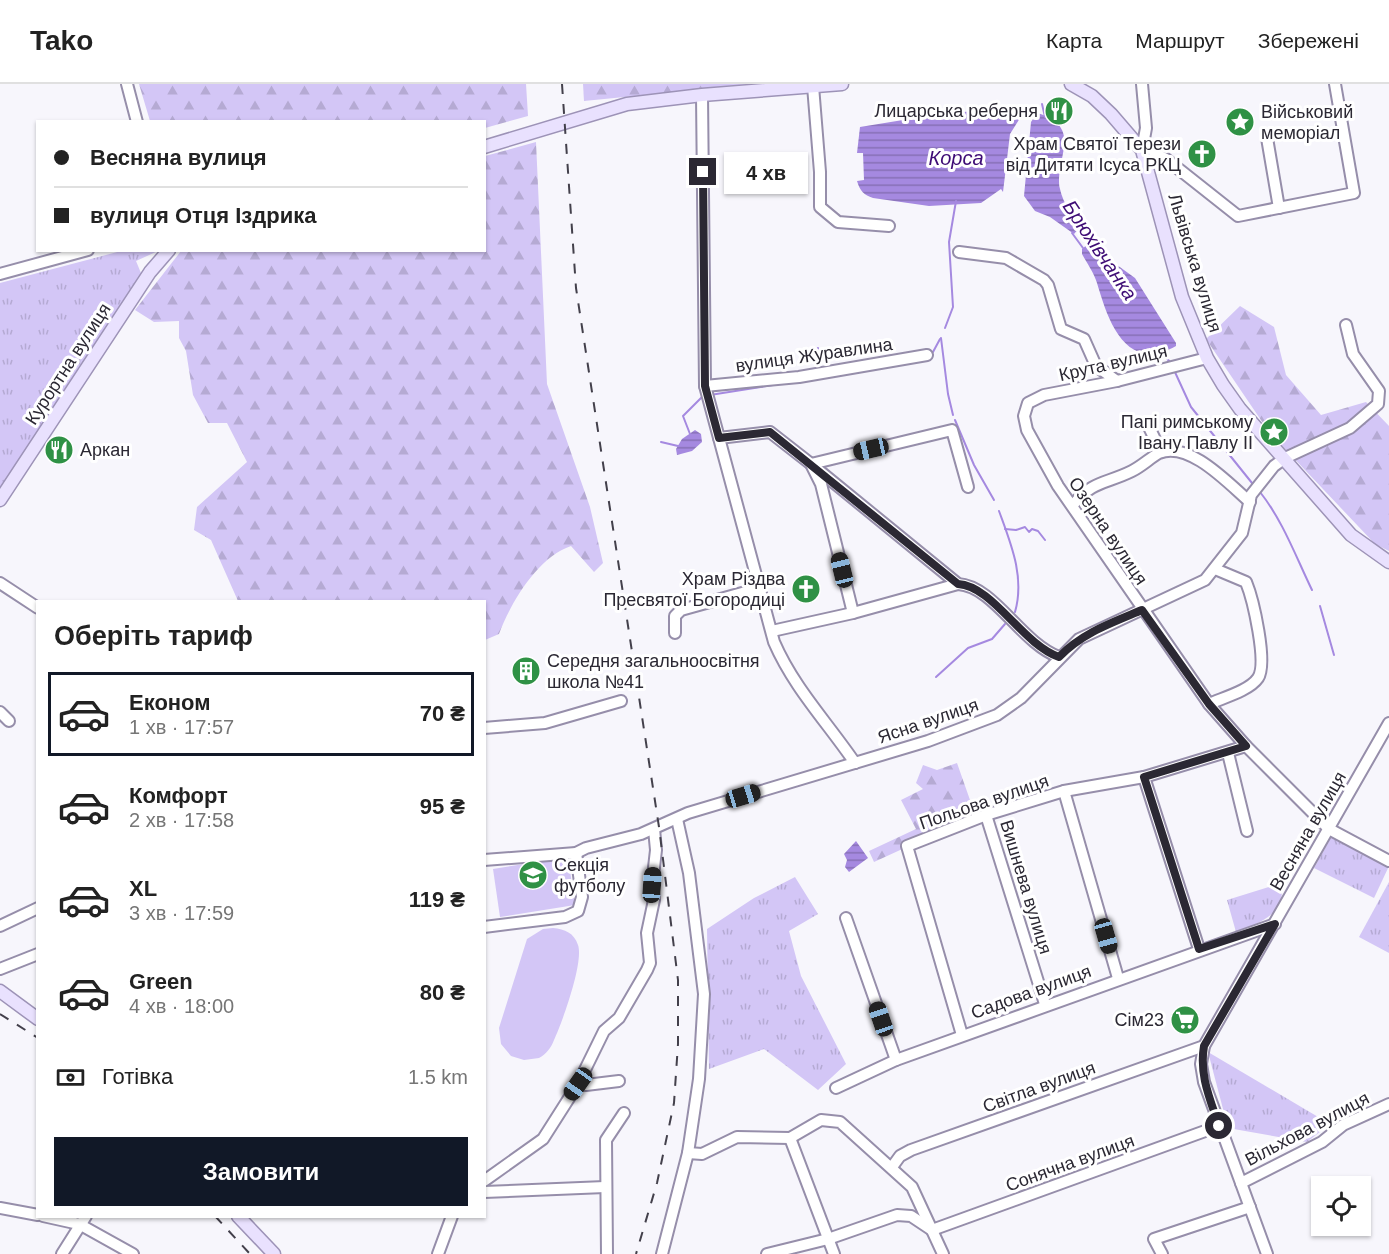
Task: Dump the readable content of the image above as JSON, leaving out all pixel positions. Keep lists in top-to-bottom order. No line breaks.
{"streets":{"main road":["Львівська вулиця","Курортна вулиця"],"street":["вулиця Журавлина","Крута вулиця","Озерна вулиця","Ясна вулиця","Польова вулиця","Весняна вулиця","Вишнева вулиця","Садова вулиця","Світла вулиця","Вільхова вулиця","Сонячна вулиця"]},"crossings":[["Львівська вулиця","Крута вулиця"],["Львівська вулиця","Ясна вулиця"],["Крута вулиця","Озерна вулиця"],["Озерна вулиця","Ясна вулиця"],["Озерна вулиця","Польова вулиця"],["Озерна вулиця","Весняна вулиця"],["Польова вулиця","Вишнева вулиця"],["Польова вулиця","Садова вулиця"],["Весняна вулиця","Садова вулиця"],["Весняна вулиця","Світла вулиця"],["Весняна вулиця","Вільхова вулиця"],["Весняна вулиця","Сонячна вулиця"],["Вишнева вулиця","Садова вулиця"]],"water":["Корса","Брюхівчанка"],"places":{"restaurant":["Лицарська реберня","Аркан"],"place":["Військовий меморіал","Папі римському Івану Павлу ІІ"],"church":["Храм Святої Терези від Дитяти Ісуса РКЦ","Храм Різдва Пресвятої Богородиці"],"building":["Середня загальноосвітня школа №41"],"school or university":["Секція футболу"],"supermarket":["Сім23"]},"page":{"header":"Tako","nav":["Карта","Маршрут","Збережені"],"banner":["Весняна вулиця","вулиця Отця Іздрика"],"bubble":"4 хв","heading":"Оберіть тариф","list":[{"name":"Економ","note":"1 хв · 17:57","value":"70 ₴"},{"name":"Комфорт","note":"2 хв · 17:58","value":"95 ₴"},{"name":"XL","note":"3 хв · 17:59","value":"119 ₴"},{"name":"Green","note":"4 хв · 18:00","value":"80 ₴"}],"pay":["Готівка","1.5 km"],"buttons":"Замовити"}}
